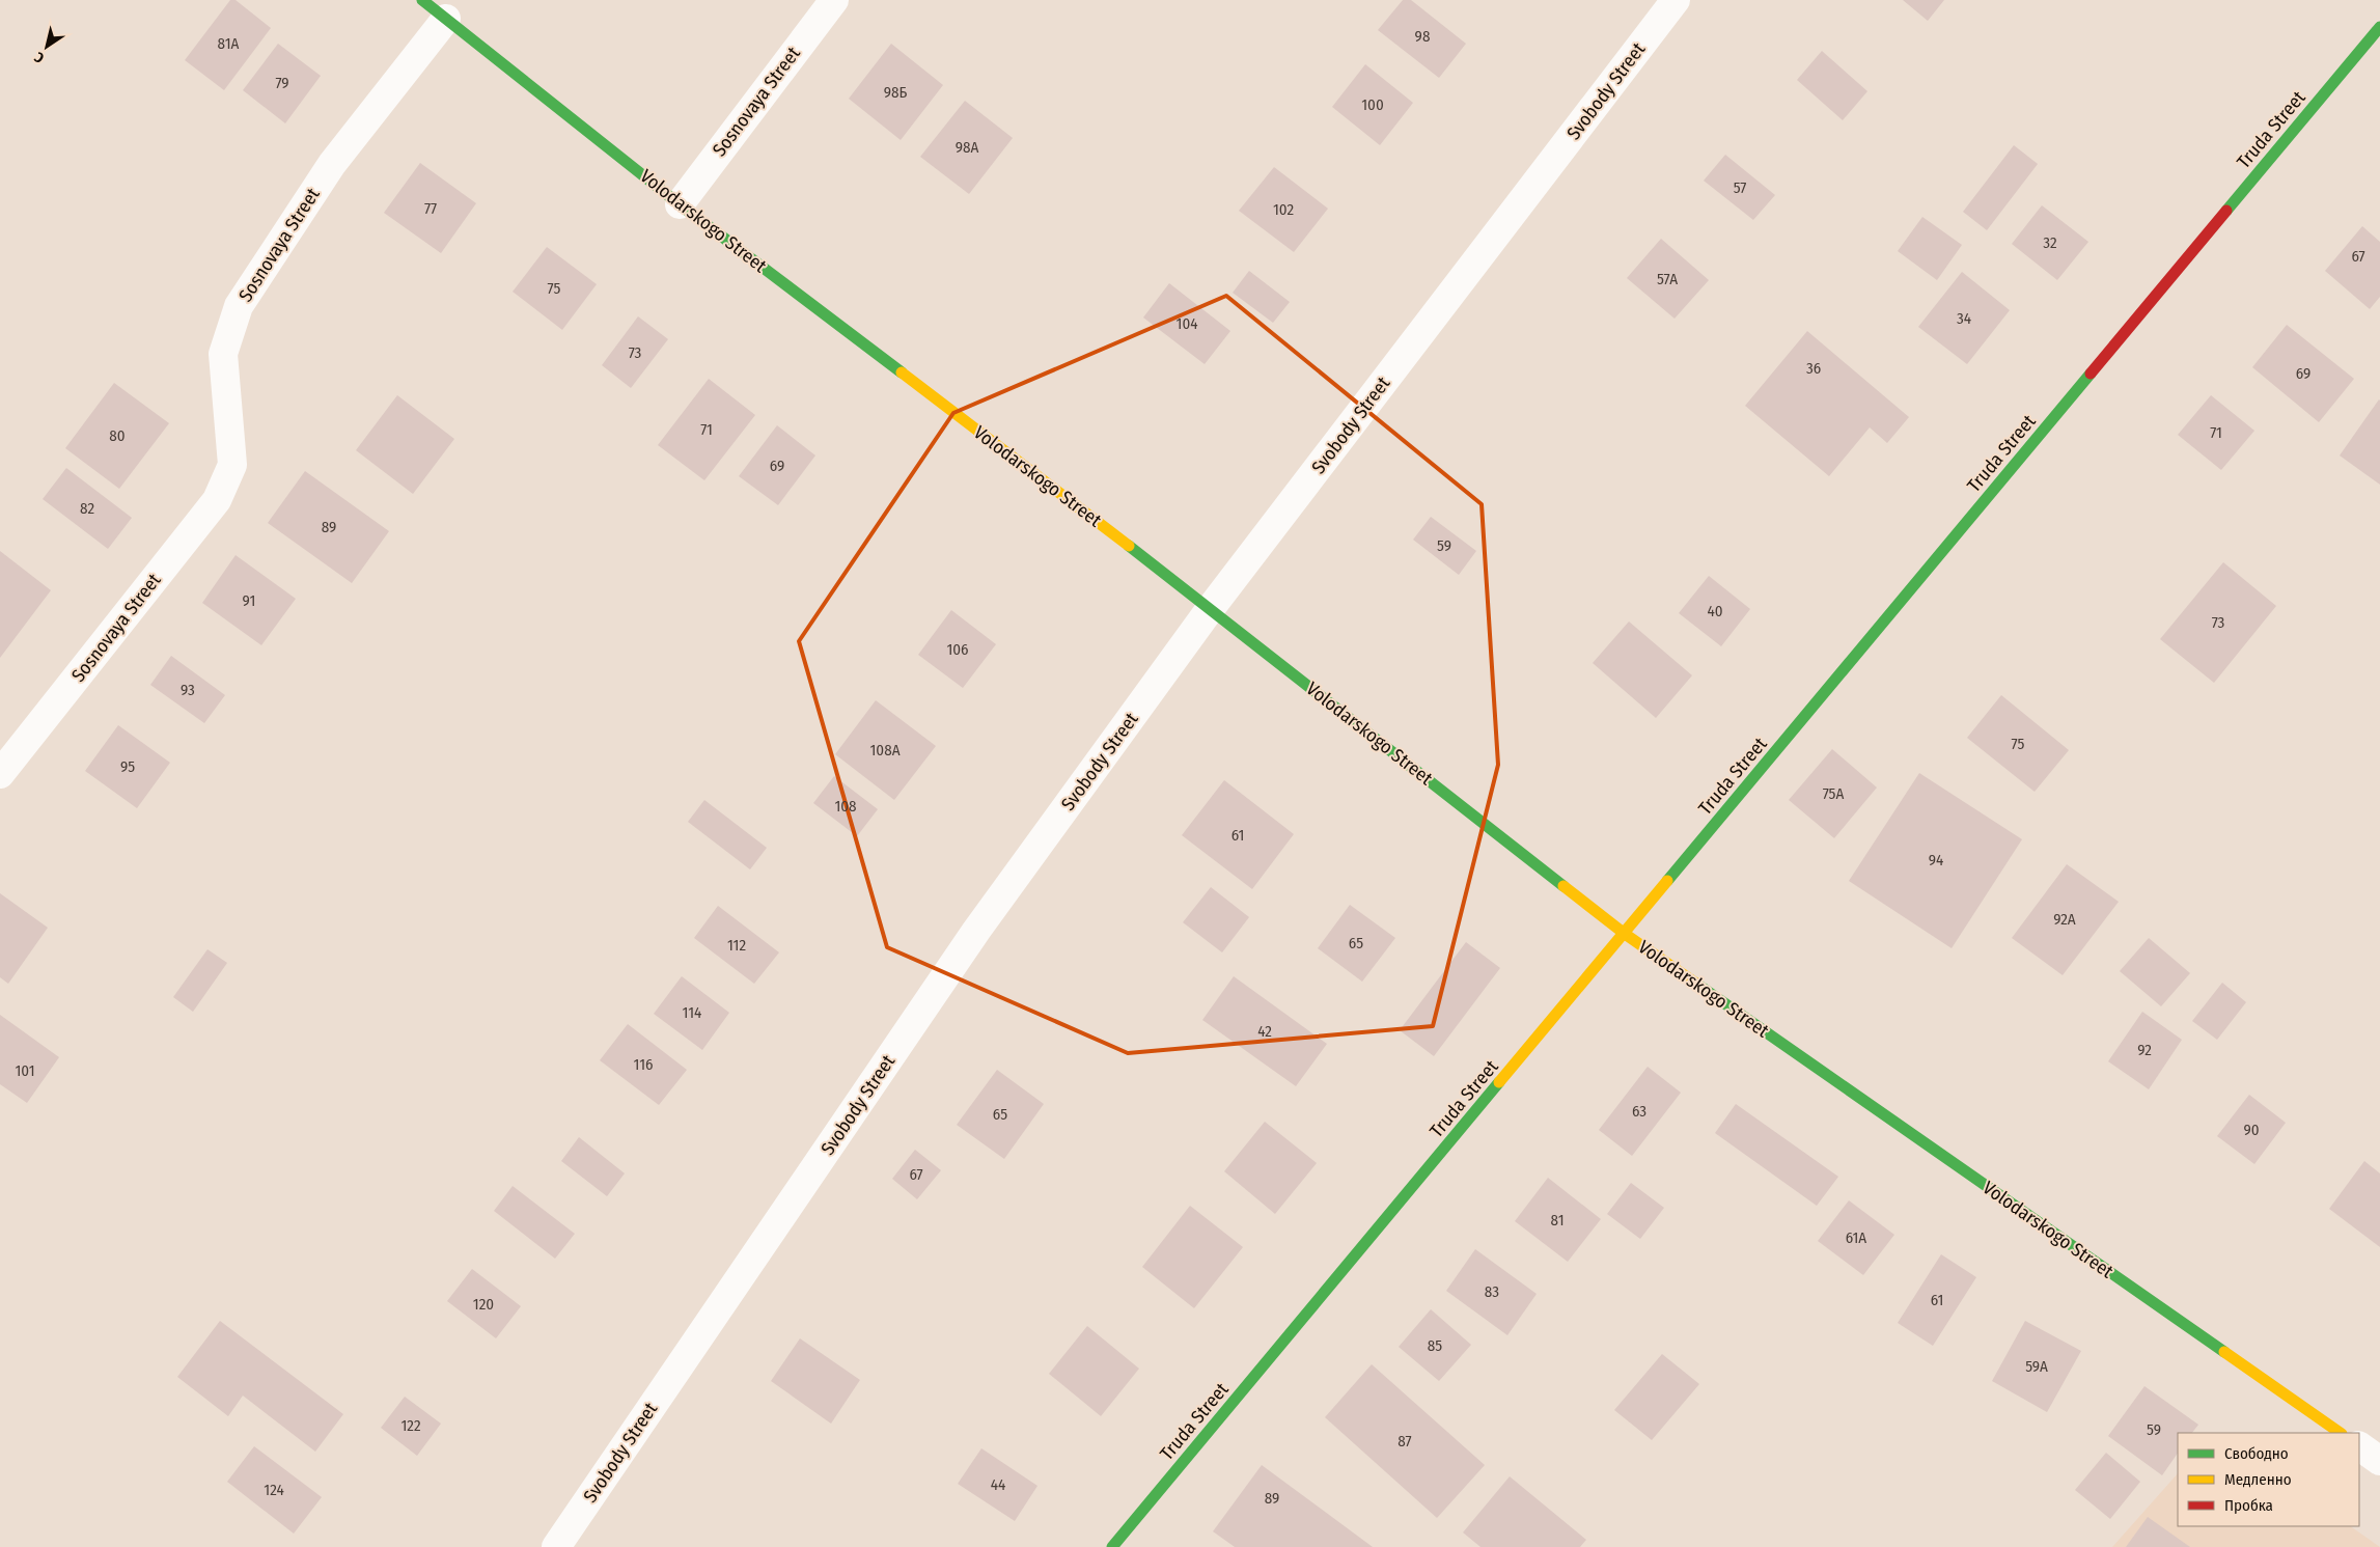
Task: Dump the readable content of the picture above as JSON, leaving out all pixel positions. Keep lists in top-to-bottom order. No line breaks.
{"streets":{"street":["Svobody Street","Sosnovaya Street","Truda Street","Volodarskogo Street"]},"crossings":[["Svobody Street","Volodarskogo Street"],["Sosnovaya Street","Volodarskogo Street"],["Truda Street","Volodarskogo Street"]],"house_numbers":["98","81А","79","98Б","100","98А","57","77","102","32","67","57А","75","34","104","73","36","69","71","71","80","69","82","89","59","91","40","73","106","93","75","108А","95","75А","108","61","94","92А","65","112","114","42","92","116","101","63","65","90","67","81","61А","83","61","120","85","59А","122","59","87","44","124","89"],"legend":["Свободно","Медленно","Пробка"],"north":"bottom left"}
